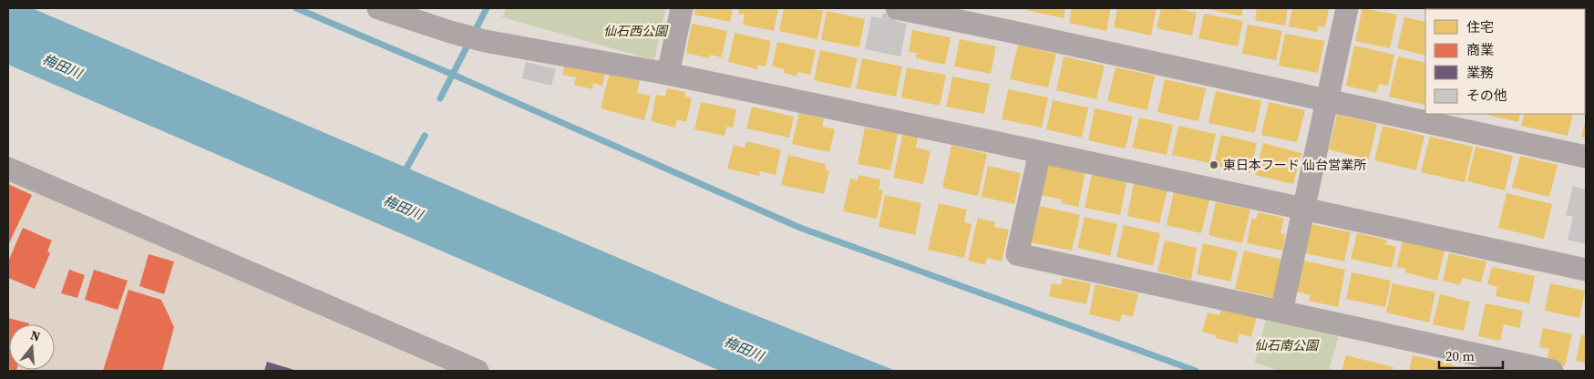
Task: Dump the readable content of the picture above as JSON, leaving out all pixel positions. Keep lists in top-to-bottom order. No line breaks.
{"water":["梅田川"],"parks":["仙石西公園","仙石南公園"],"places":["東日本フード 仙台営業所"],"legend":["住宅","商業","業務","その他"],"scale_bar":"20 m","north":"top"}
